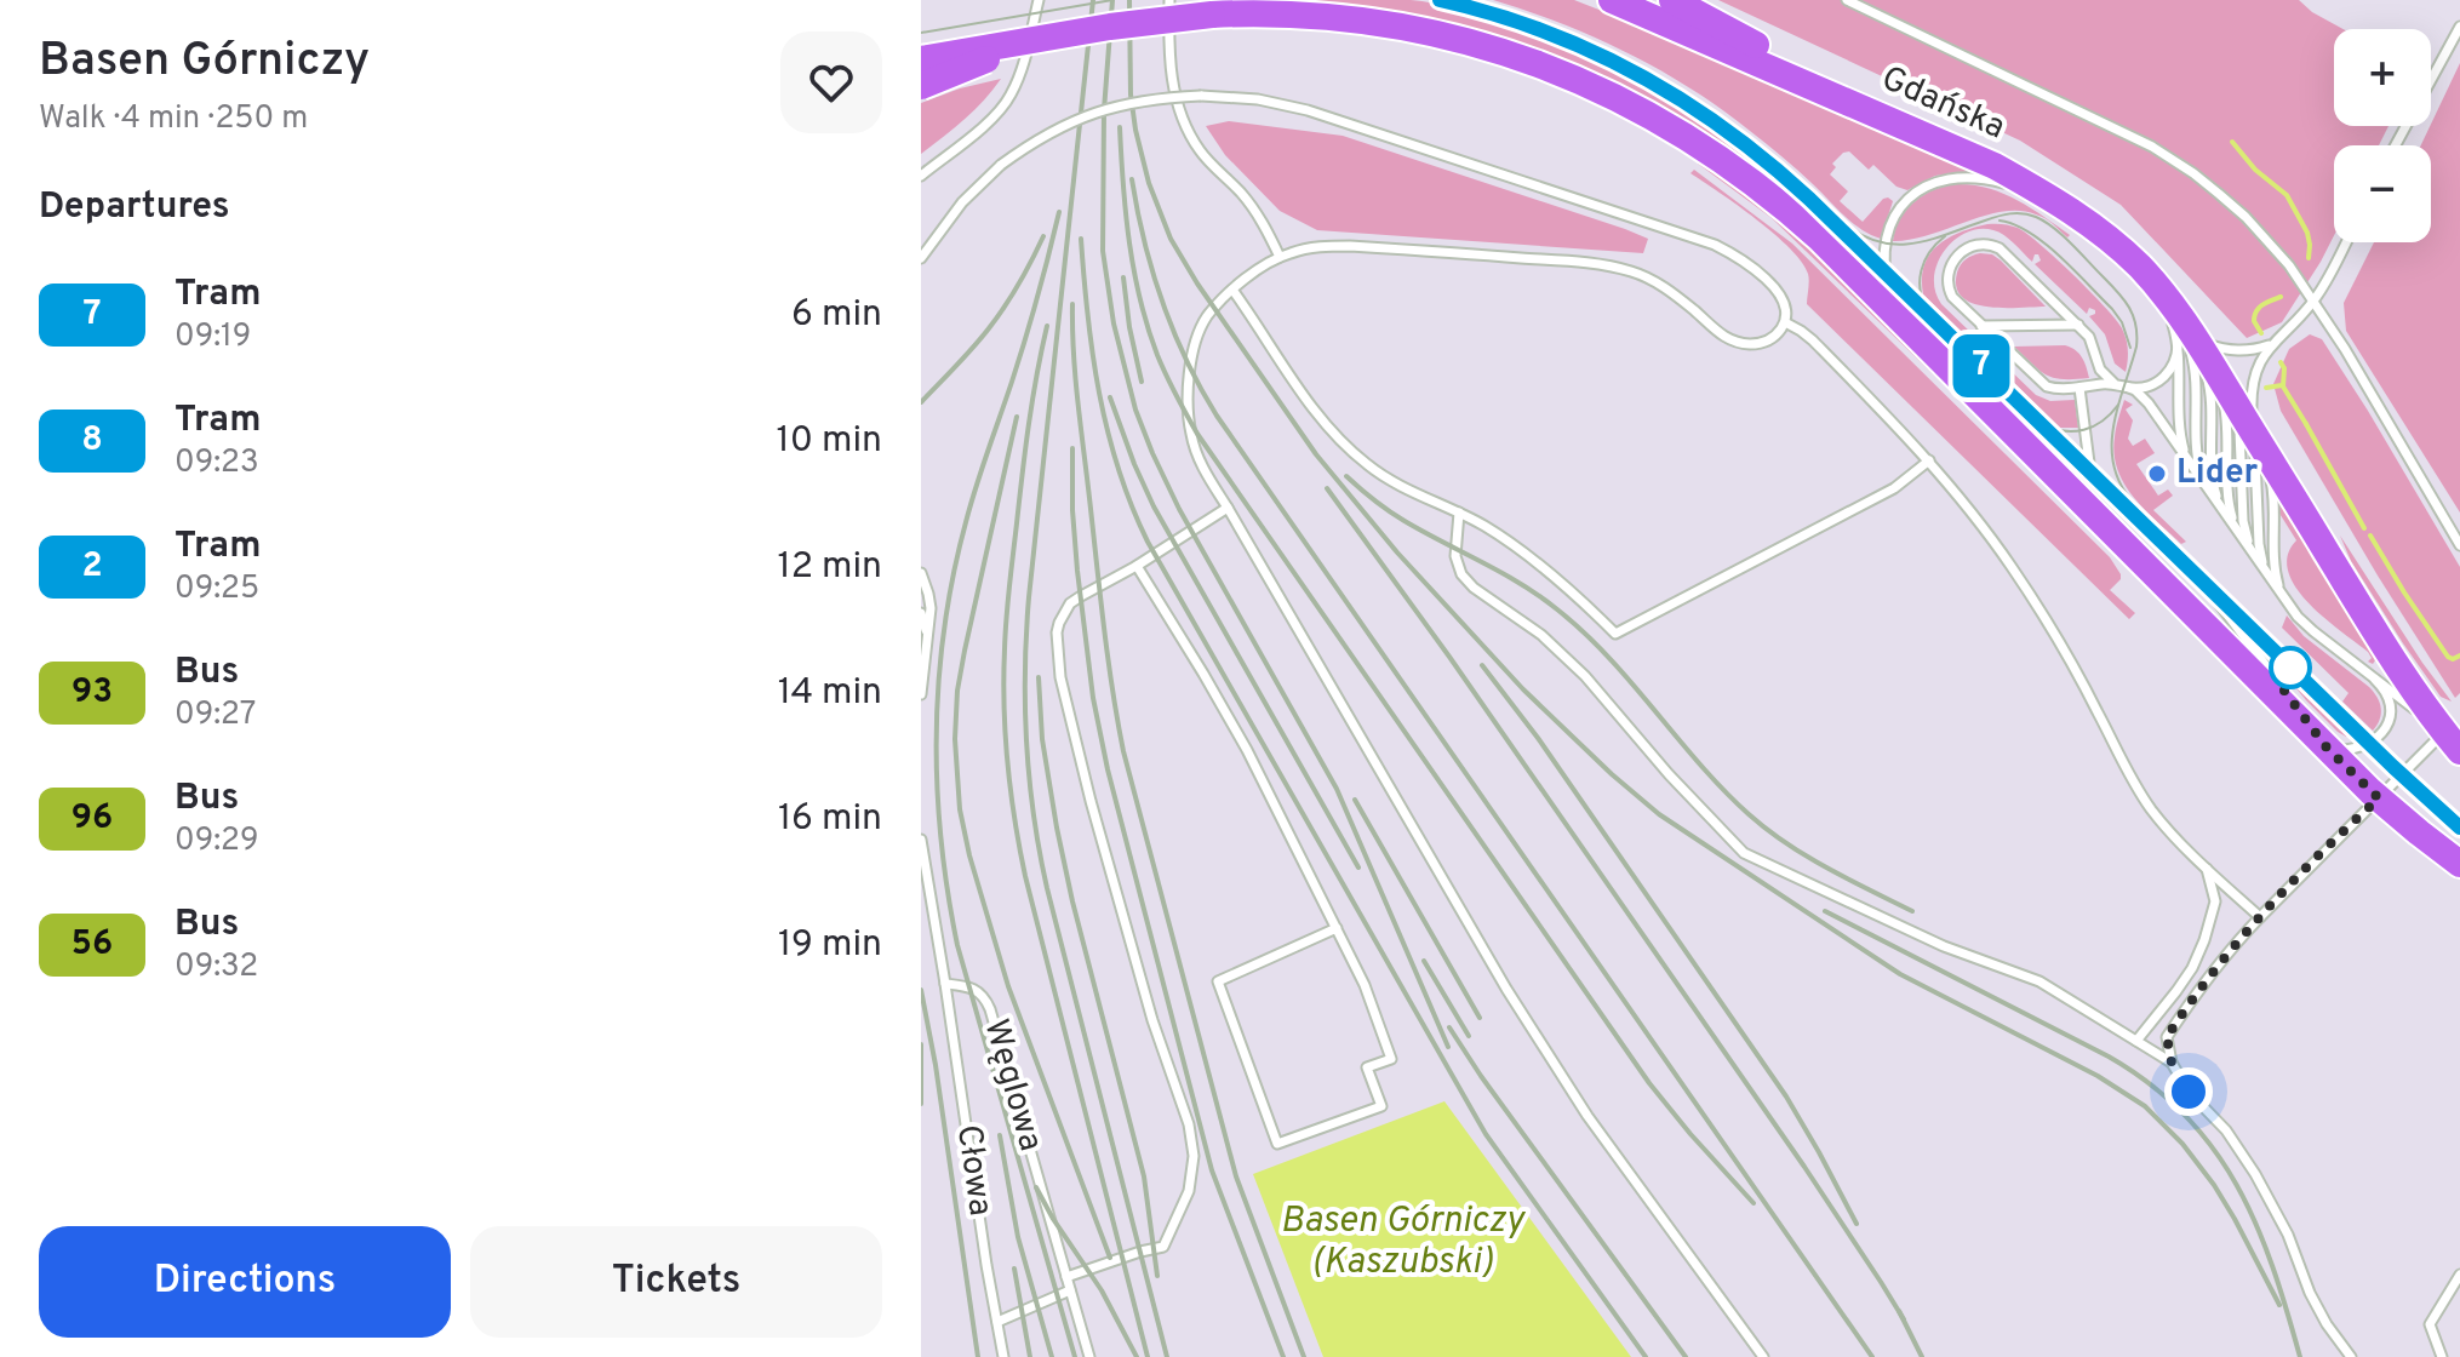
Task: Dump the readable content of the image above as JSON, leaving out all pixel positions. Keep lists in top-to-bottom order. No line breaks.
{"streets":{"main road":["Gdańska"],"lane":["Węglowa","Cłowa"]},"crossings":[["Węglowa","Cłowa"]],"water":["Basen Górniczy (Kaszubski)"],"places":["Lider"],"lines":["tram line 7"],"page":{"heading":[["Basen Górniczy","Walk · 4 min · 250 m"],"Departures"],"on_map":"7","map_buttons":["+","−"],"list":[{"mark":"7","name":"Tram","note":"09:19","value":"6 min"},{"mark":"8","name":"Tram","note":"09:23","value":"10 min"},{"mark":"2","name":"Tram","note":"09:25","value":"12 min"},{"mark":"93","name":"Bus","note":"09:27","value":"14 min"},{"mark":"96","name":"Bus","note":"09:29","value":"16 min"},{"mark":"56","name":"Bus","note":"09:32","value":"19 min"}],"buttons":["Directions","Tickets"]}}
